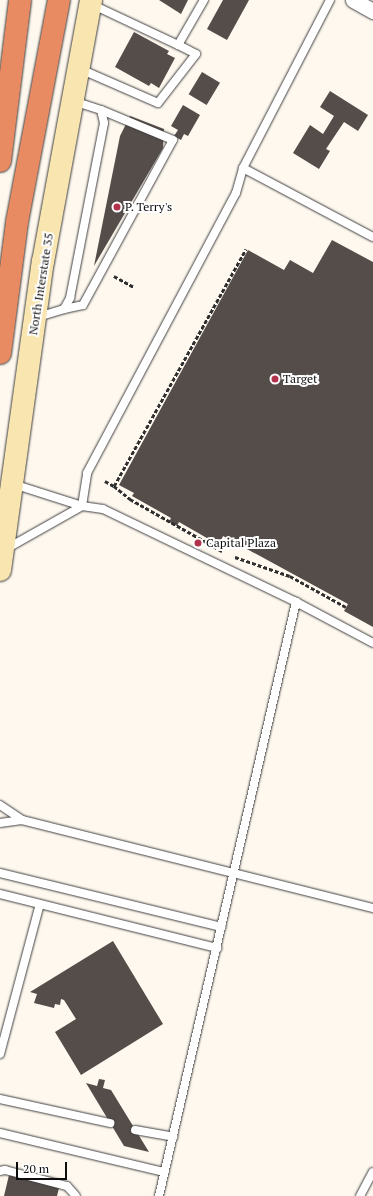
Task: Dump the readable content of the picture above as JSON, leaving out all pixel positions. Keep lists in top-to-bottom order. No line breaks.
{"streets":{"main road":["North Interstate 35"]},"places":["P. Terry's","Target","Capital Plaza"],"scale_bar":"20 m"}
